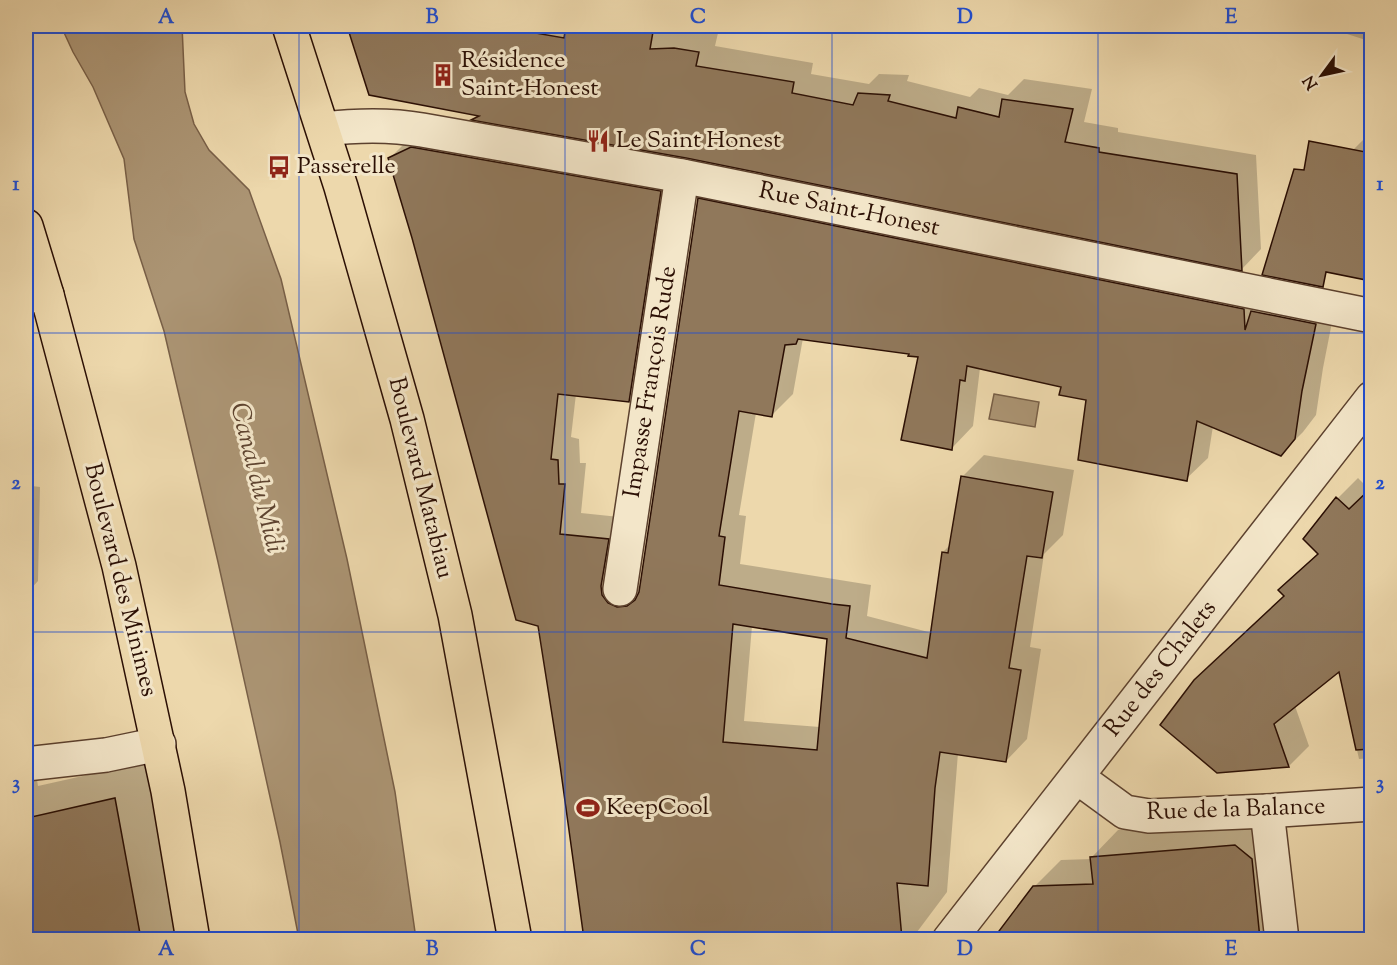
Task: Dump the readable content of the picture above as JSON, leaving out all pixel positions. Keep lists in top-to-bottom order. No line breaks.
{"streets":{"main road":["Boulevard Matabiau","Boulevard des Minimes"],"street":["Rue Saint-Honest","Impasse François Rude","Rue des Chalets","Rue de la Balance"]},"crossings":[["Rue Saint-Honest","Impasse François Rude"],["Rue Saint-Honest","Boulevard Matabiau"],["Rue des Chalets","Rue de la Balance"]],"water":["Canal du Midi"],"places":{"building":["Résidence Saint-Honest"],"restaurant":["Le Saint Honest"],"bus stop":["Passerelle"],"sports":["KeepCool"]},"north":"bottom left","grid":{"columns":["A","B","C","D","E"],"rows":["1","2","3"]}}
